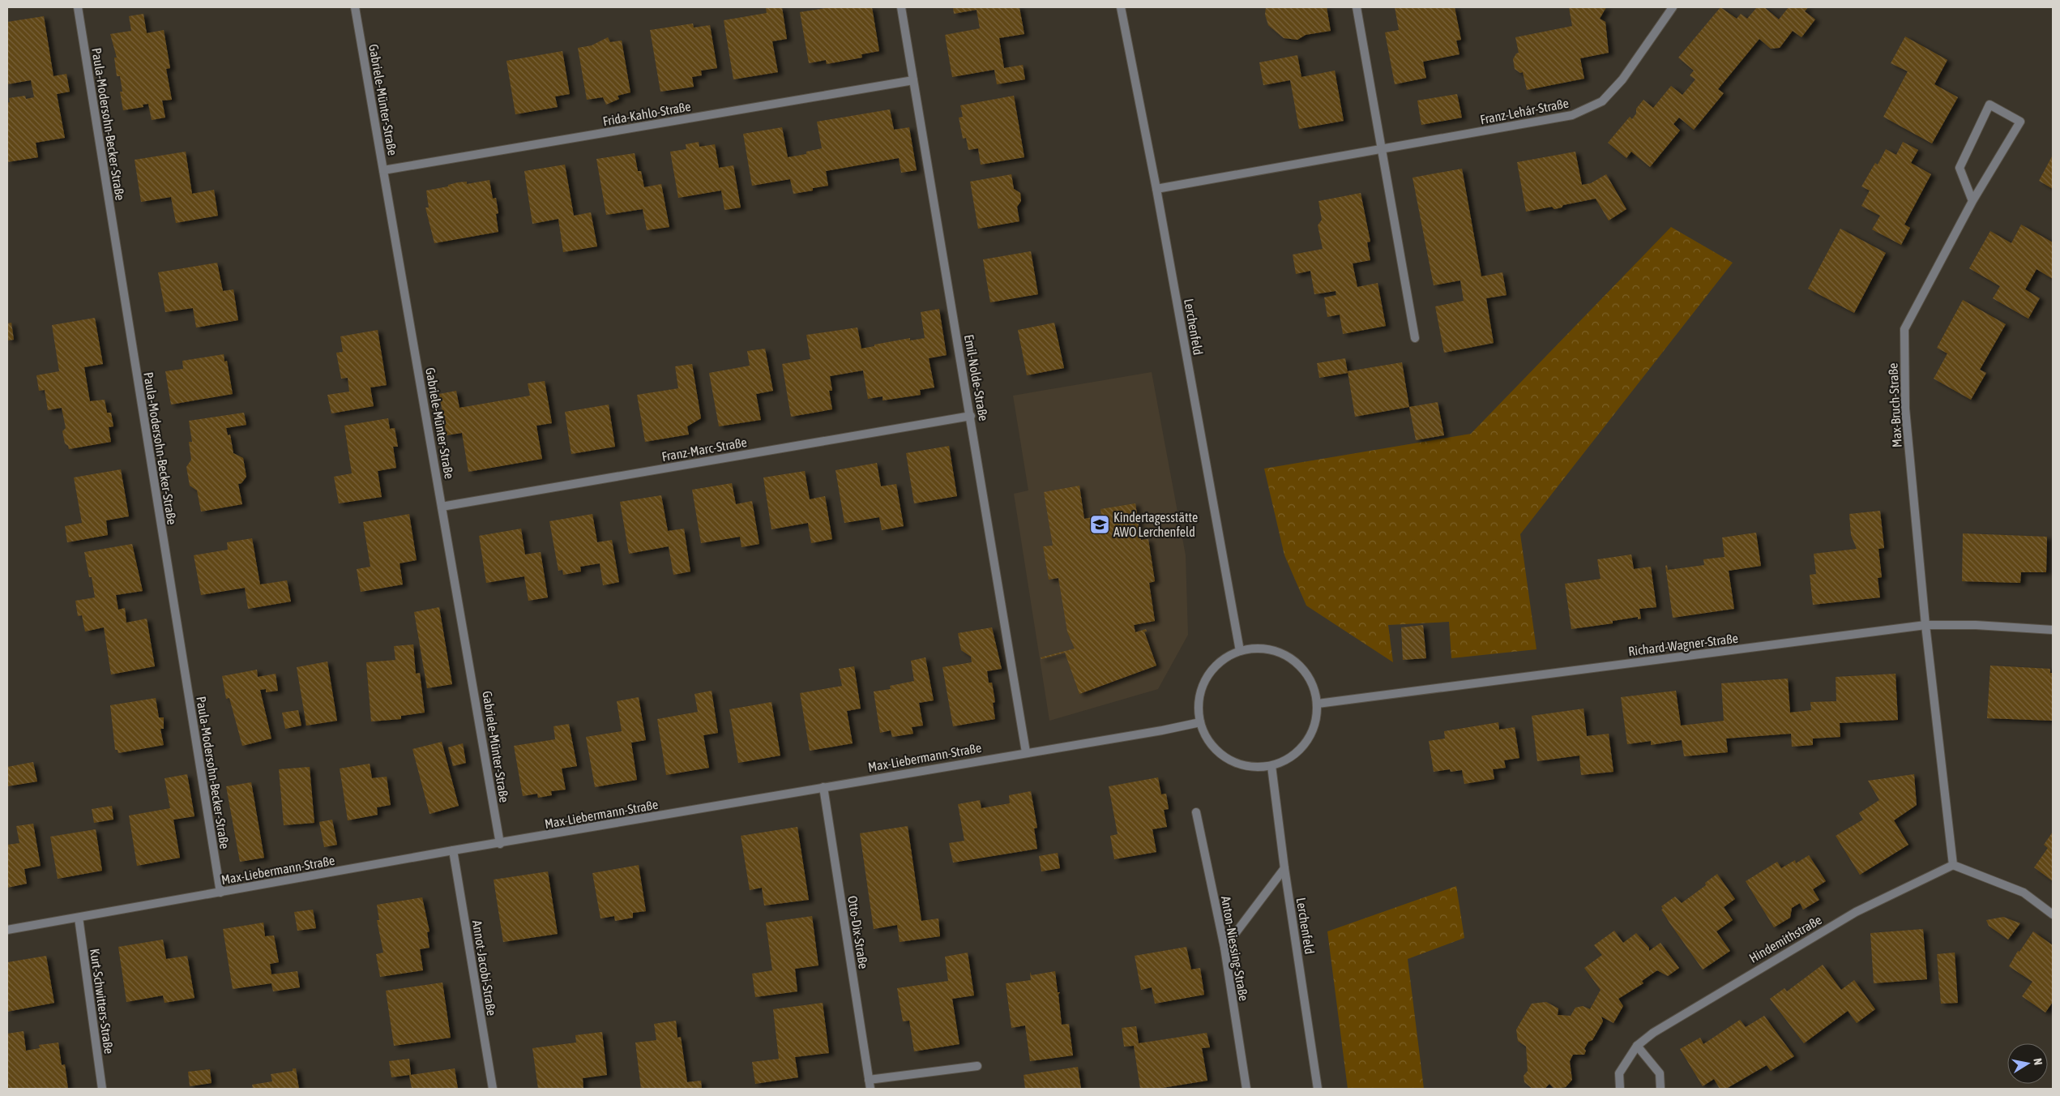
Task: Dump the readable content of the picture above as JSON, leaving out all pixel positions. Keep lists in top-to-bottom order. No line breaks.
{"streets":{"street":["Gabriele-Münter-Straße","Franz-Lehár-Straße","Frida-Kahlo-Straße","Paula-Modersohn-Becker-Straße","Lerchenfeld","Emil-Nolde-Straße","Max-Bruch-Straße","Franz-Marc-Straße","Richard-Wagner-Straße","Max-Liebermann-Straße","Otto-Dix-Straße","Hindemithstraße","Anton-Niessing-Straße","Annot-Jacobi-Straße","Kurt-Schwitters-Straße"]},"crossings":[["Gabriele-Münter-Straße","Frida-Kahlo-Straße"],["Gabriele-Münter-Straße","Franz-Marc-Straße"],["Gabriele-Münter-Straße","Max-Liebermann-Straße"],["Franz-Lehár-Straße","Lerchenfeld"],["Frida-Kahlo-Straße","Emil-Nolde-Straße"],["Paula-Modersohn-Becker-Straße","Max-Liebermann-Straße"],["Lerchenfeld","Richard-Wagner-Straße"],["Lerchenfeld","Max-Liebermann-Straße"],["Emil-Nolde-Straße","Franz-Marc-Straße"],["Emil-Nolde-Straße","Max-Liebermann-Straße"],["Max-Bruch-Straße","Richard-Wagner-Straße"],["Richard-Wagner-Straße","Max-Liebermann-Straße"],["Max-Liebermann-Straße","Otto-Dix-Straße"],["Max-Liebermann-Straße","Annot-Jacobi-Straße"],["Max-Liebermann-Straße","Kurt-Schwitters-Straße"]],"places":{"school or university":["Kindertagesstätte AWO Lerchenfeld"]},"north":"right"}
